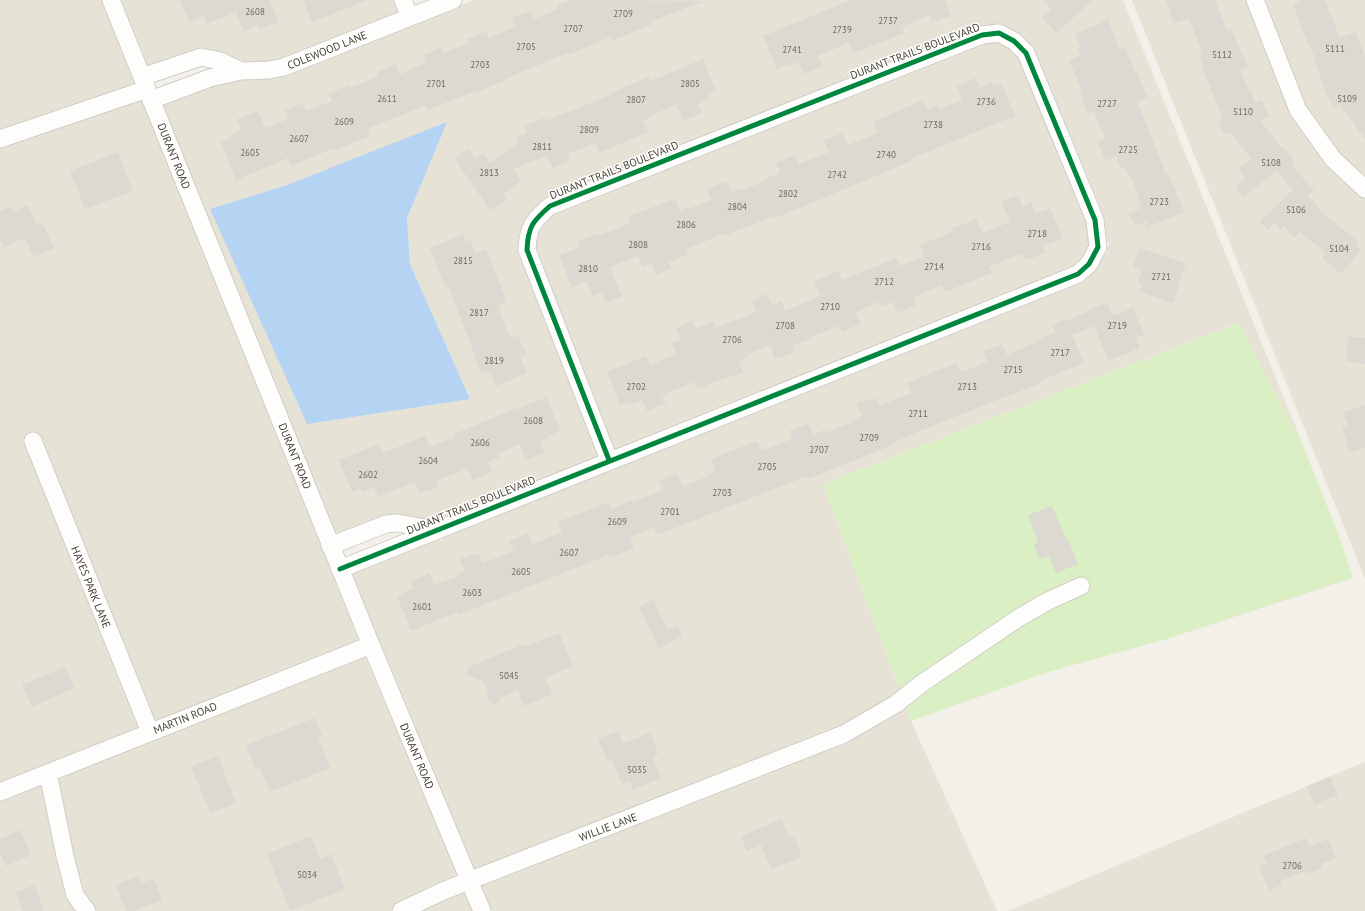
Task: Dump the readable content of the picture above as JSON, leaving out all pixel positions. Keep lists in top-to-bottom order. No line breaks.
{"streets":{"street":["COLEWOOD LANE","DURANT TRAILS BOULEVARD","DURANT ROAD","HAYES PARK LANE","MARTIN ROAD","WILLIE LANE"]},"crossings":[["COLEWOOD LANE","DURANT ROAD"],["DURANT TRAILS BOULEVARD","DURANT ROAD"],["DURANT ROAD","MARTIN ROAD"],["DURANT ROAD","WILLIE LANE"],["HAYES PARK LANE","MARTIN ROAD"]],"house_numbers":["2608","2709","2737","2707","2739","2705","5111","2741","5112","2703","2701","2805","2611","5109","2807","2736","2727","5110","2609","2738","2809","2607","2811","2725","2605","2740","5108","2813","2742","2802","2723","2804","5106","2806","2718","2808","2716","5104","2815","2714","2810","2721","2712","2710","2817","2708","2719","2706","2717","2819","2715","2702","2713","2711","2608","2709","2606","2707","2604","2705","2602","2703","2701","2609","2607","2605","2603","2601","5045","5035","2706","5034"]}
